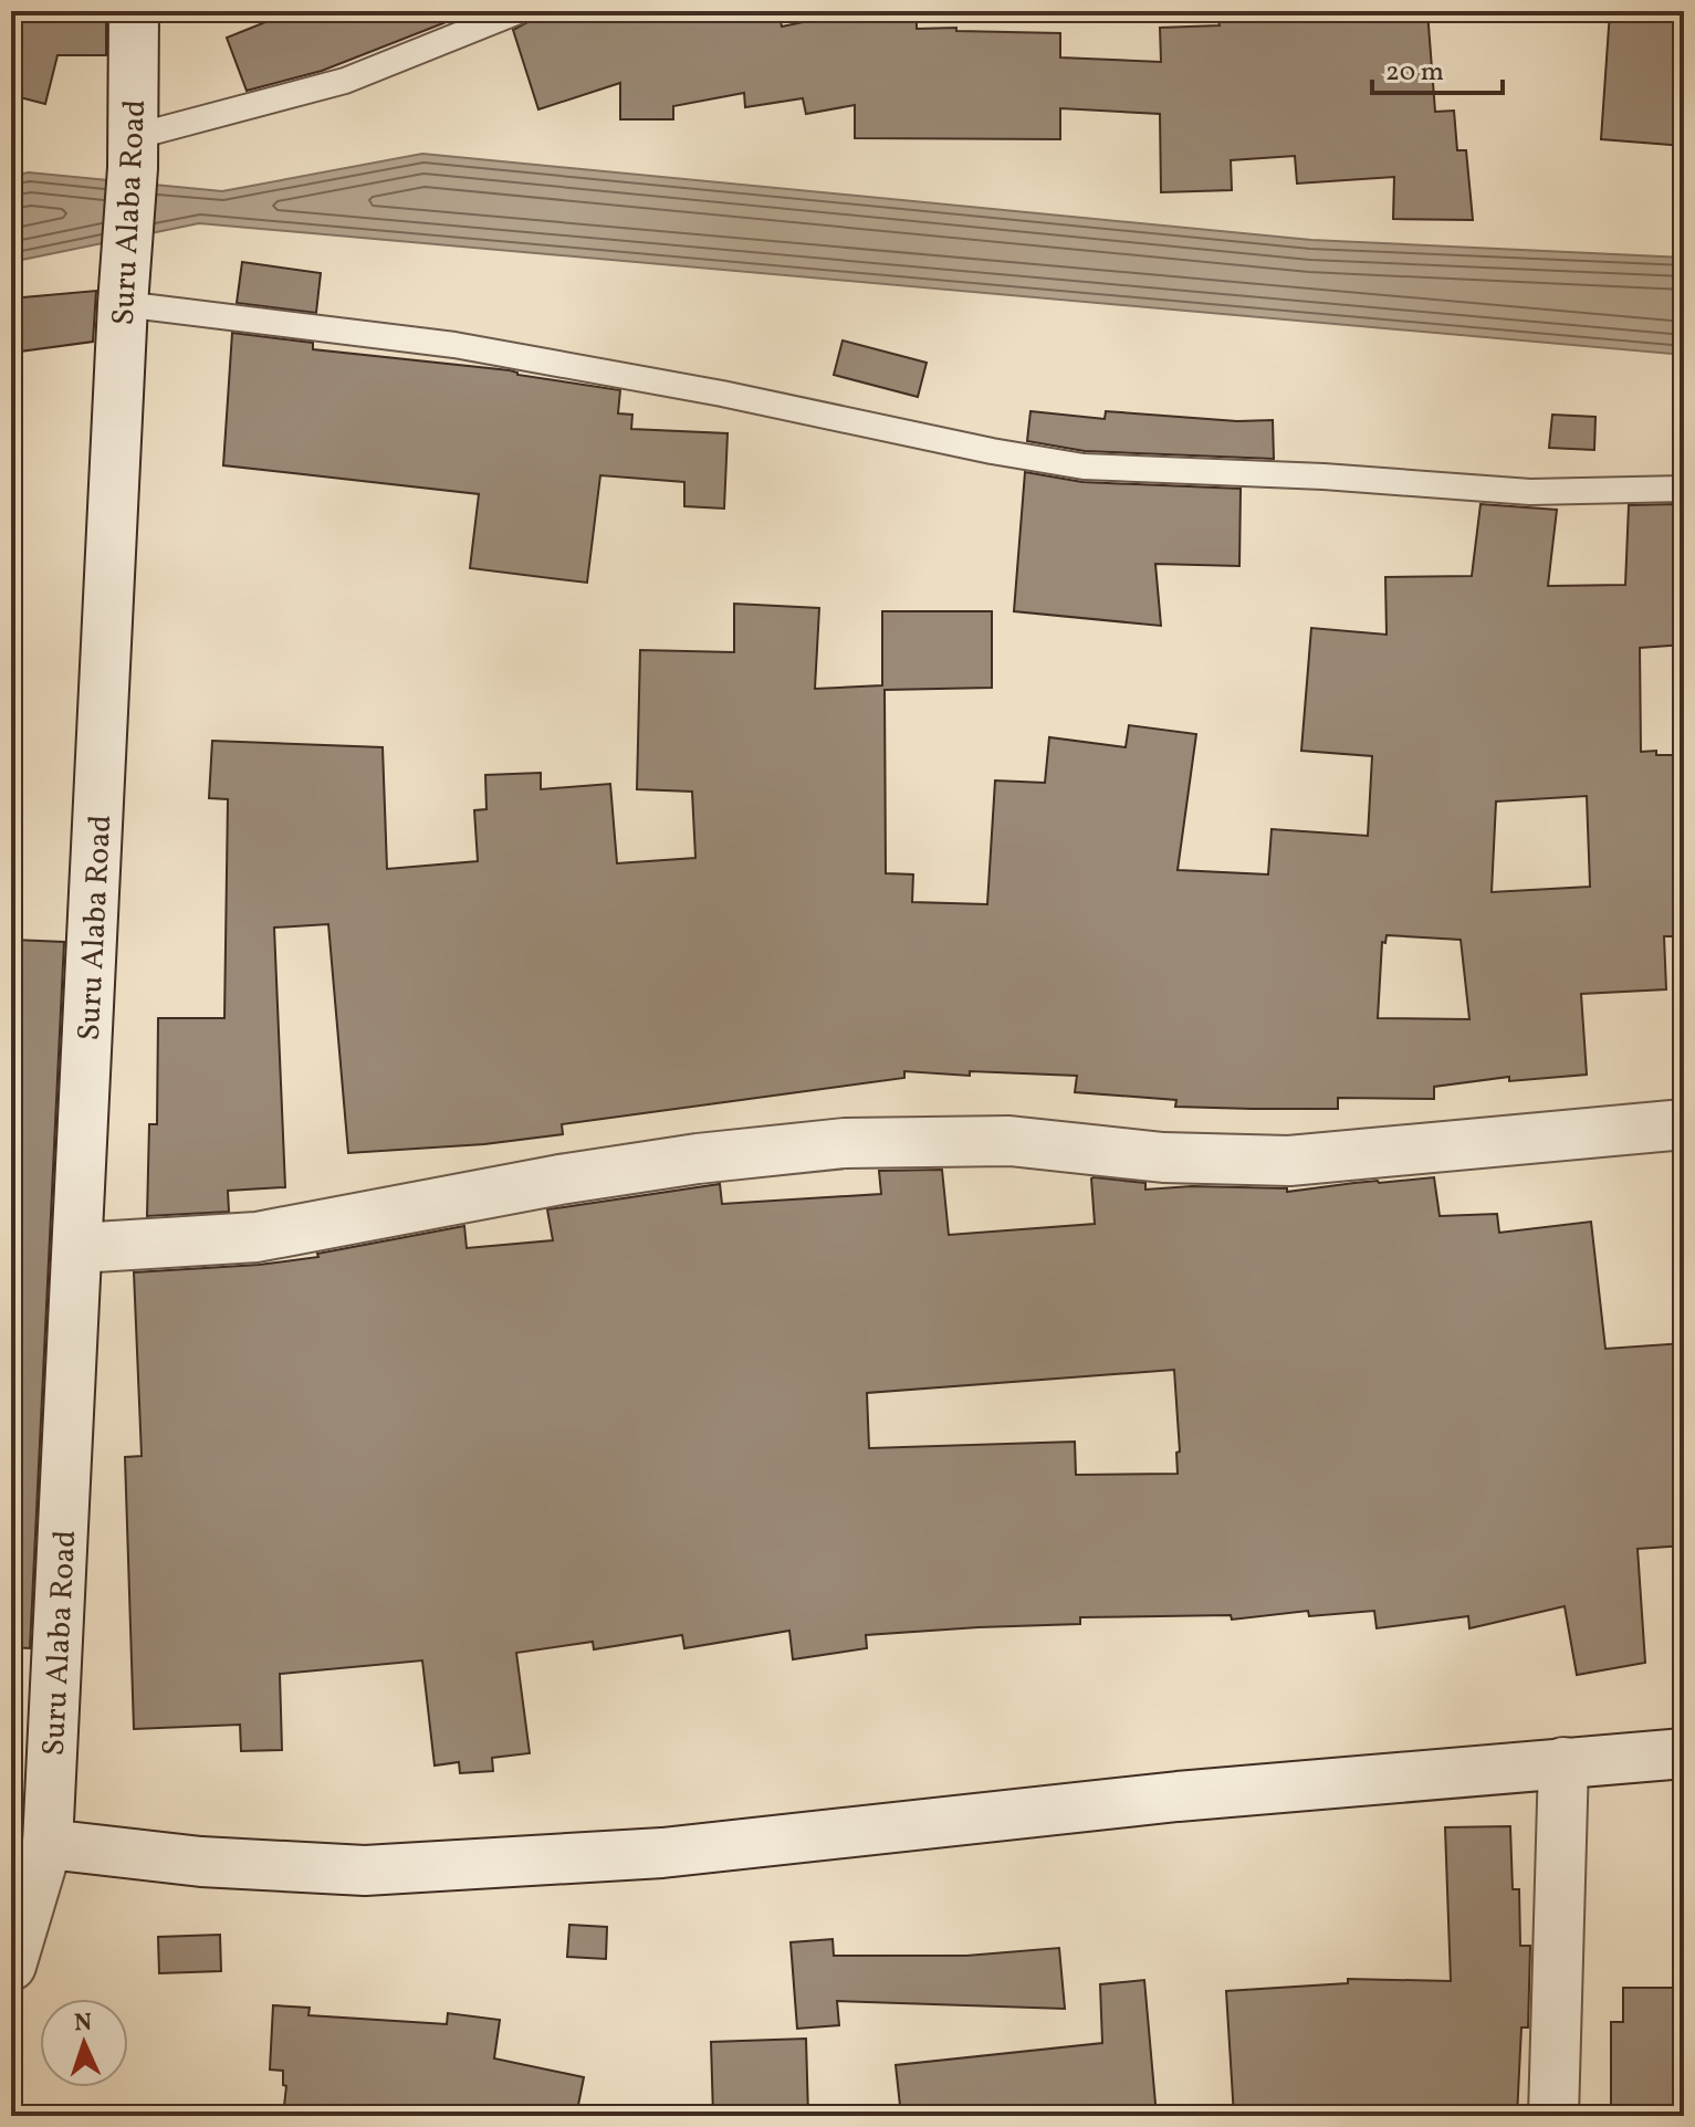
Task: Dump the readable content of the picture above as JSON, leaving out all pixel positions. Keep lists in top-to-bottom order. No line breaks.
{"streets":{"street":["Suru Alaba Road"]},"scale_bar":"20 m","north":"top"}
